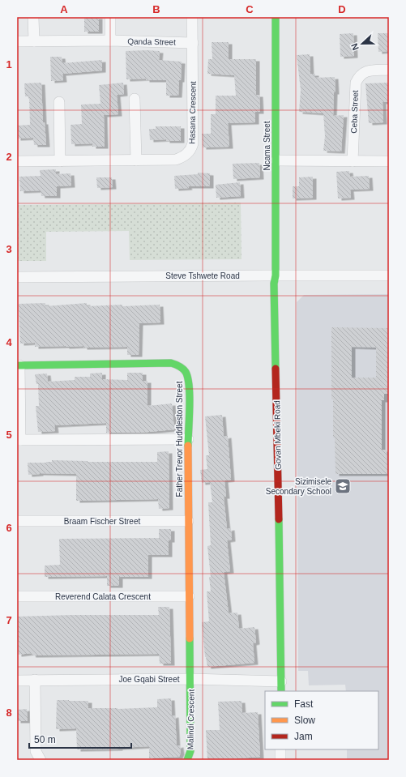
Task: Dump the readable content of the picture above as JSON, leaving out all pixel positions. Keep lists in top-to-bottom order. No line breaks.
{"streets":{"street":["Qanda Street","Ceba Street","Hasana Crescent","Ncama Street","Steve Tshwete Road","Govan Mbeki Road","Father Trevor Huddleston Street","Braam Fischer Street","Reverend Calata Crescent","Joe Gqabi Street","Malindi Crescent"]},"crossings":[["Qanda Street","Hasana Crescent"],["Ncama Street","Steve Tshwete Road"],["Ncama Street","Govan Mbeki Road"],["Steve Tshwete Road","Govan Mbeki Road"],["Govan Mbeki Road","Joe Gqabi Street"],["Father Trevor Huddleston Street","Braam Fischer Street"],["Father Trevor Huddleston Street","Reverend Calata Crescent"],["Father Trevor Huddleston Street","Joe Gqabi Street"],["Father Trevor Huddleston Street","Malindi Crescent"],["Joe Gqabi Street","Malindi Crescent"]],"places":{"school or university":["Sizimisele Secondary School"]},"legend":["Fast","Slow","Jam"],"scale_bar":"50 m","north":"left","grid":{"columns":["A","B","C","D"],"rows":["1","2","3","4","5","6","7","8"]}}
